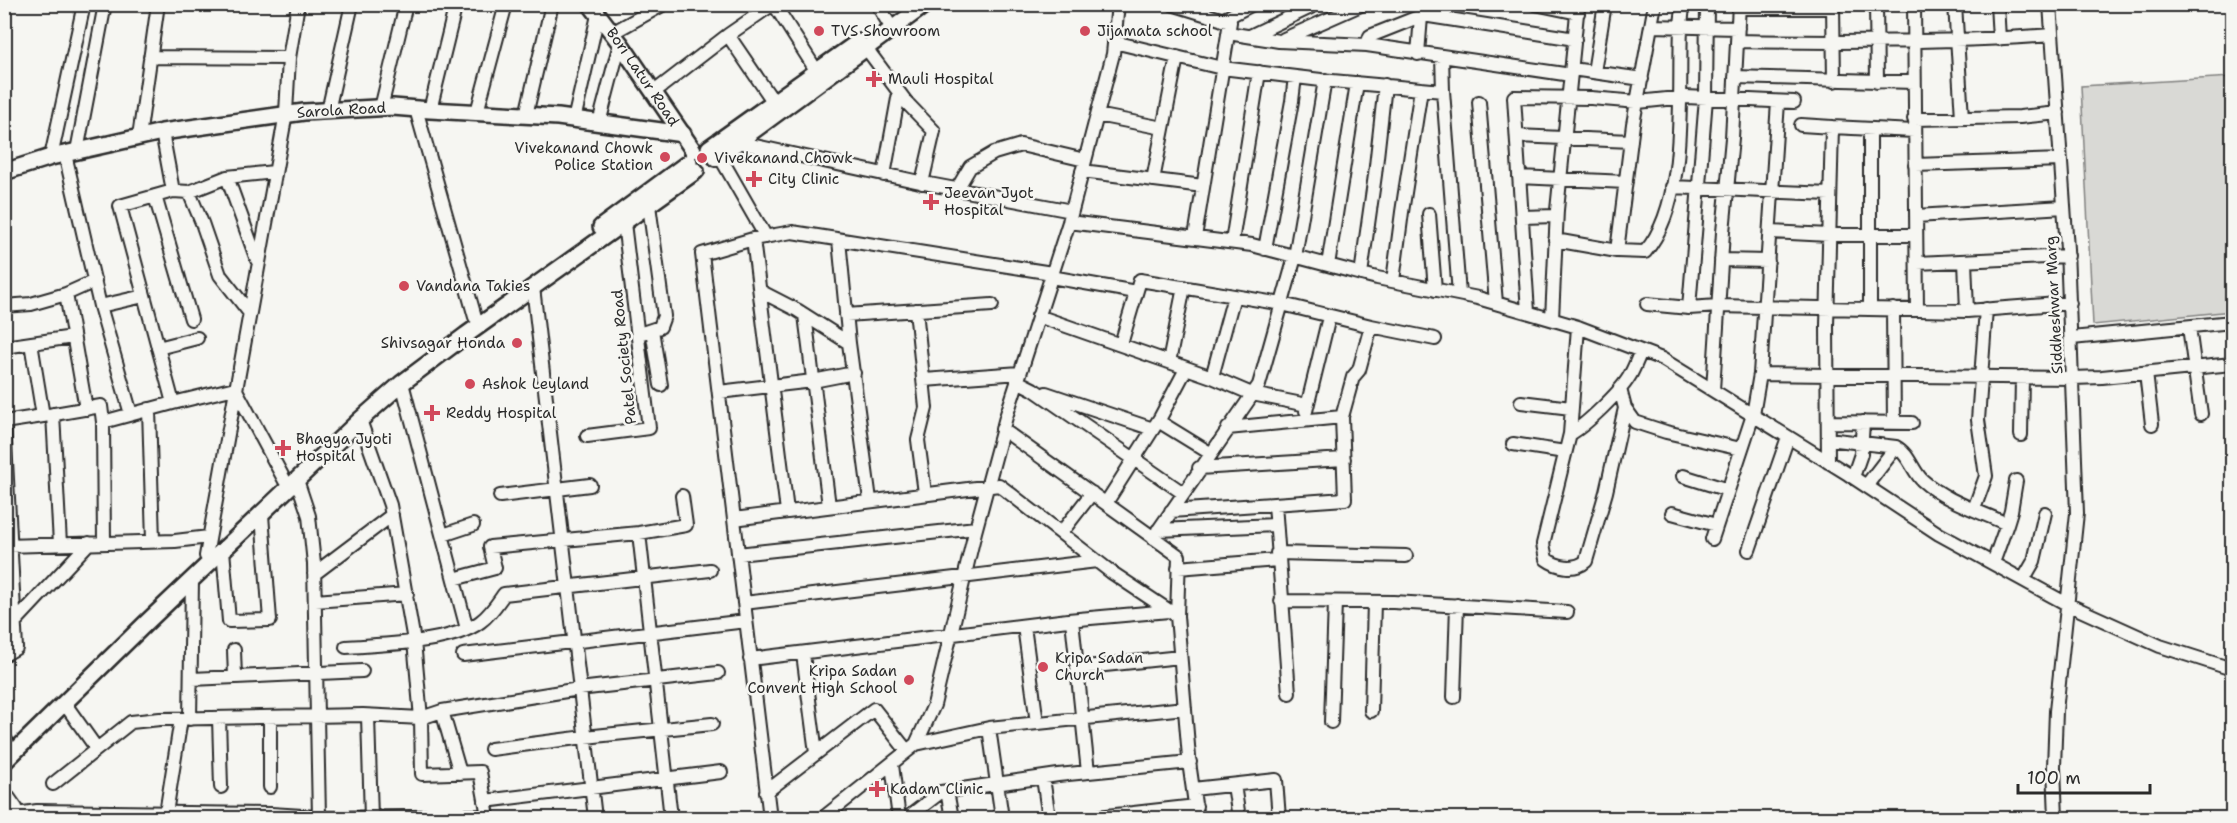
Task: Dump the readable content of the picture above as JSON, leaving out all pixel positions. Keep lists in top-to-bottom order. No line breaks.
{"streets":{"main road":["Bori Latur Road","Sarola Road"],"street":["Siddheshwar Marg","Patel Society Road"]},"crossings":[["Bori Latur Road","Sarola Road"]],"places":{"other":["TVS Showroom","Jijamata school","Vivekanand Chowk Police Station","Vivekanand Chowk","Vandana Takies","Shivsagar Honda","Ashok Leyland","Kripa Sadan Church","Kripa Sadan Convent High School"],"health":["Mauli Hospital","City Clinic","Jeevan Jyot Hospital","Reddy Hospital","Bhagya Jyoti Hospital","Kadam Clinic"]},"scale_bar":"100 m"}
